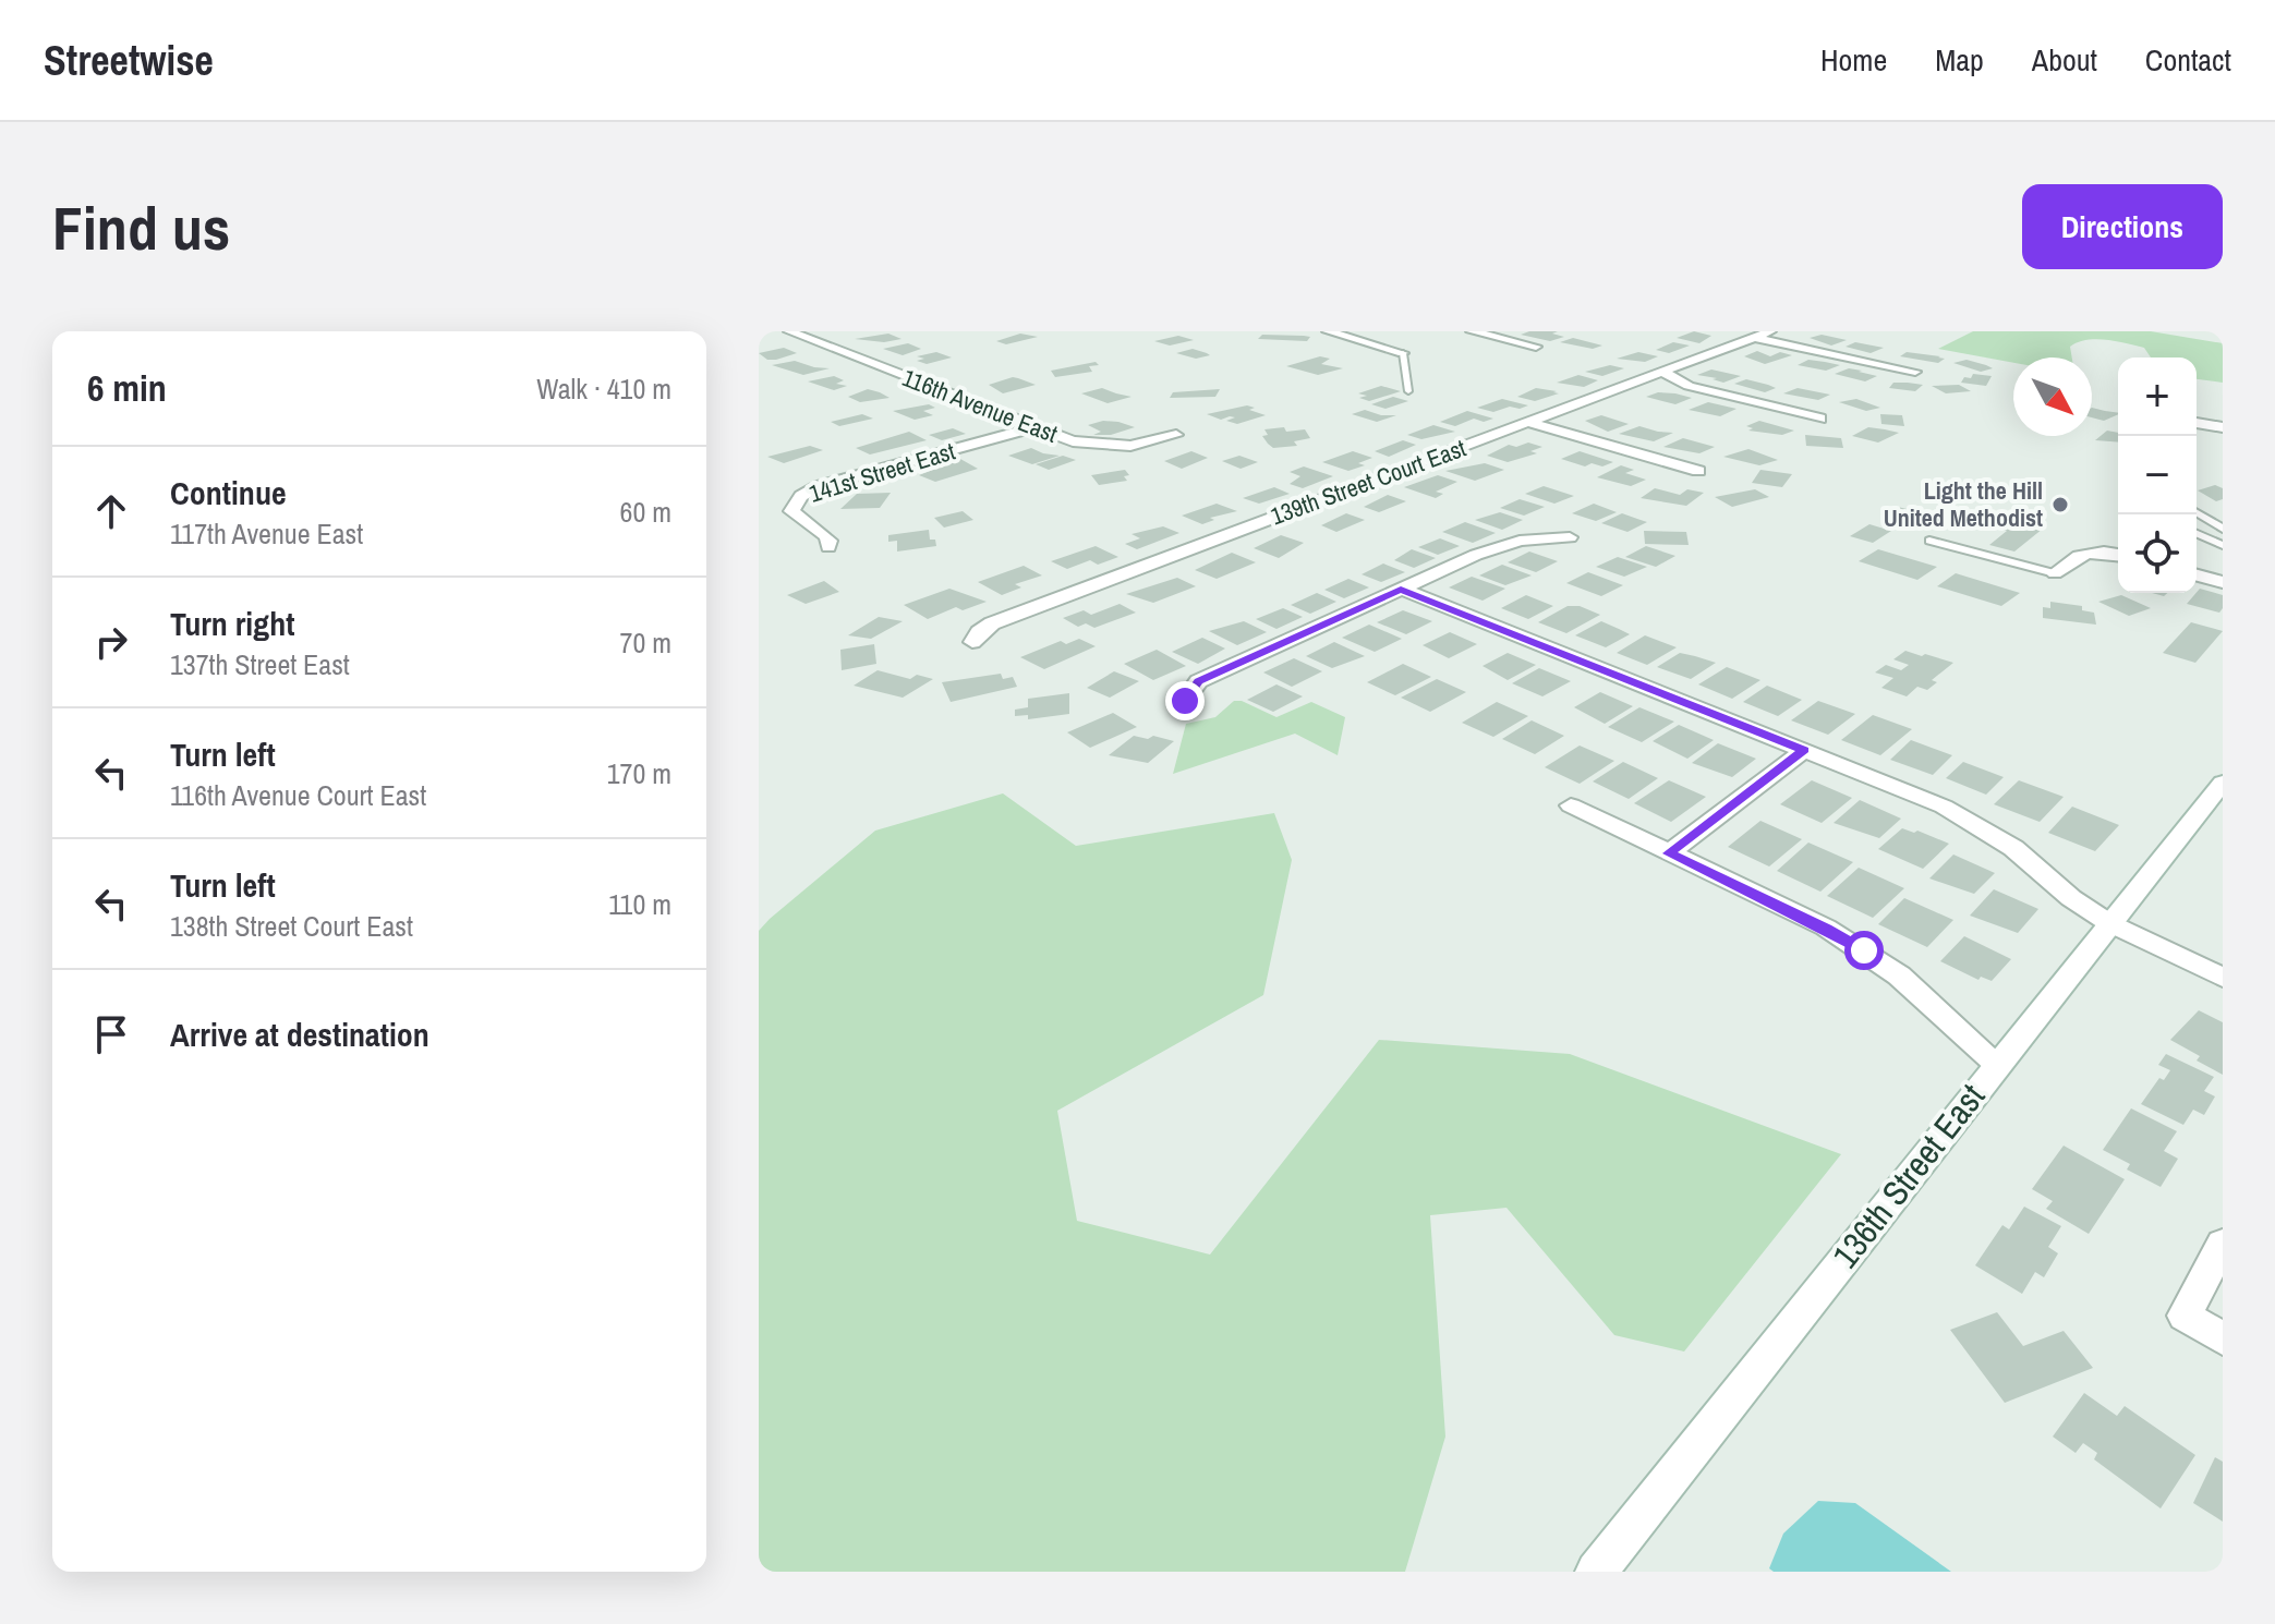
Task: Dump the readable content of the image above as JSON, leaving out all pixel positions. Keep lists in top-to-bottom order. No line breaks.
{"streets":{"street":["116th Avenue East","141st Street East","139th Street Court East","136th Street East"]},"crossings":[["116th Avenue East","141st Street East"]],"places":["Light the Hill United Methodist"],"north":"bottom right","page":{"header":"Streetwise","nav":["Home","Map","About","Contact"],"buttons":"Directions","title":"Find us","heading":["6 min","Walk · 410 m"],"map_buttons":["+","−"],"list":[["Continue","117th Avenue East","60 m"],["Turn right","137th Street East","70 m"],["Turn left","116th Avenue Court East","170 m"],["Turn left","138th Street Court East","110 m"],"Arrive at destination"]}}
